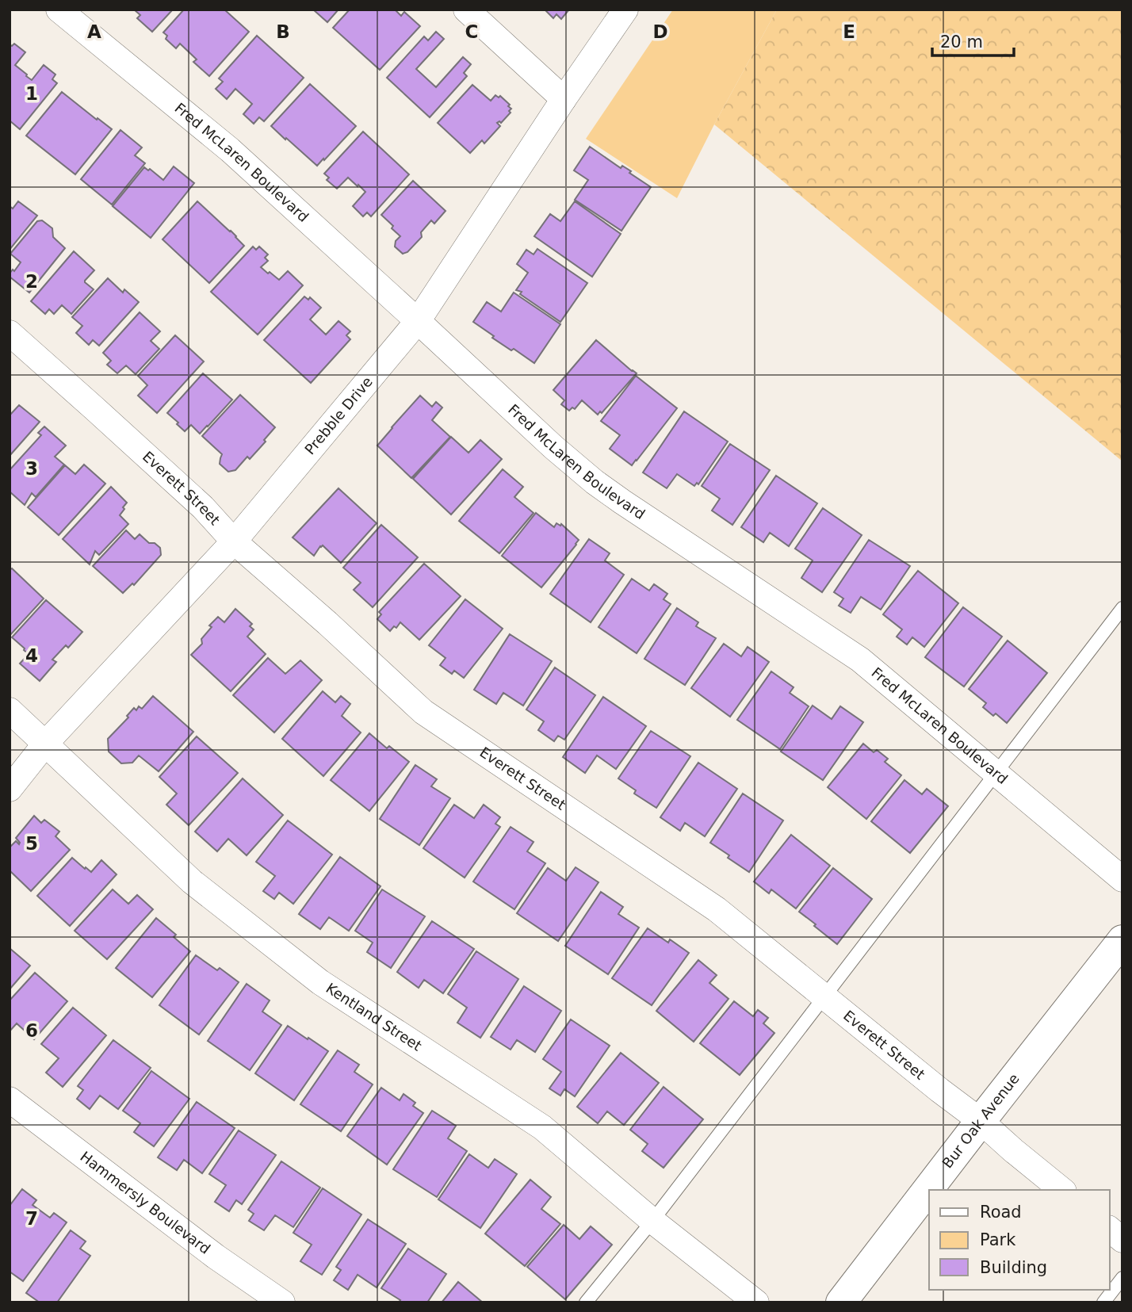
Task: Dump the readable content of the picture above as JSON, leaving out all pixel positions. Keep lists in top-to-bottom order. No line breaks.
{"streets":{"street":["Fred McLaren Boulevard","Prebble Drive","Everett Street","Kentland Street","Bur Oak Avenue","Hammersly Boulevard"]},"crossings":[["Fred McLaren Boulevard","Prebble Drive"],["Prebble Drive","Everett Street"],["Prebble Drive","Kentland Street"],["Everett Street","Bur Oak Avenue"]],"legend":["Road","Park","Building"],"scale_bar":"20 m","grid":{"columns":["A","B","C","D","E"],"rows":["1","2","3","4","5","6","7"]}}
